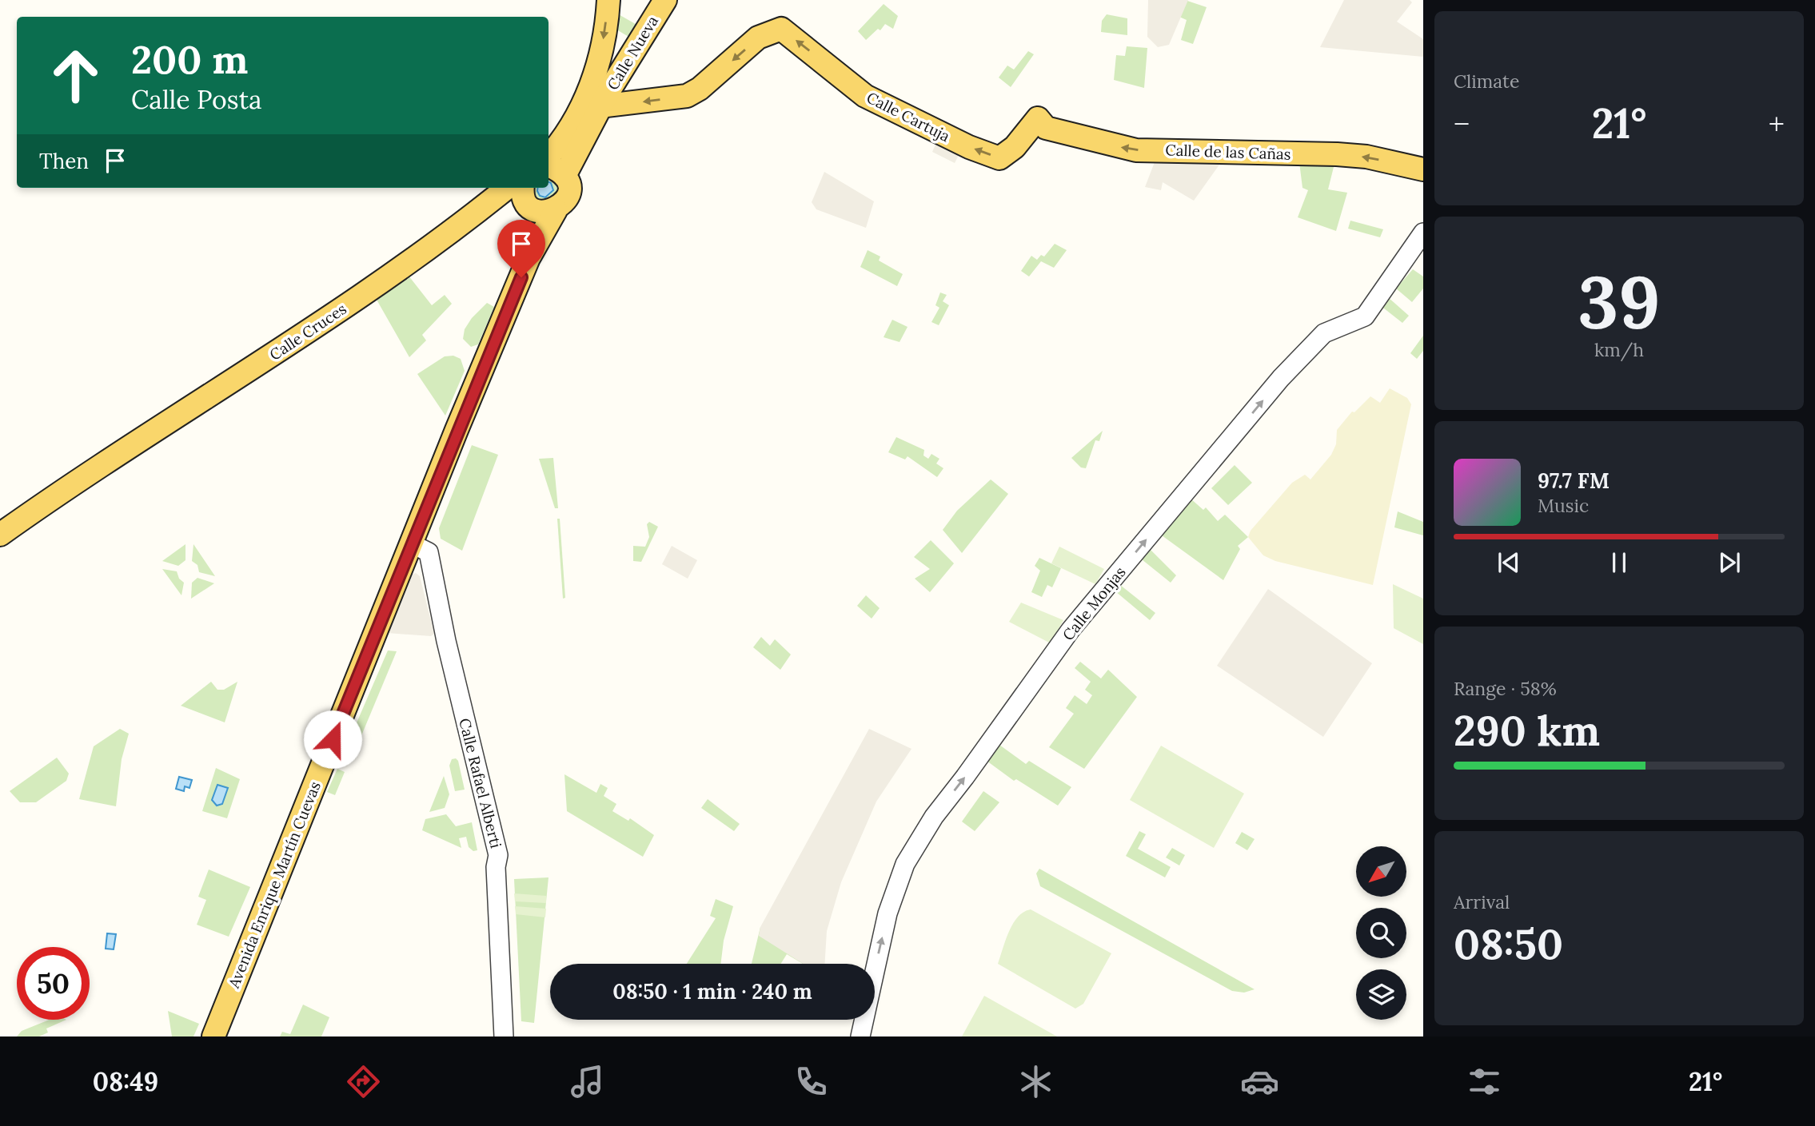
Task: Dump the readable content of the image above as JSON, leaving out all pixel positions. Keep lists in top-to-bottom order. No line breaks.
{"streets":{"main road":["Calle Nueva","Calle Cartuja","Calle de las Cañas","Calle Cruces","Avenida Enrique Martín Cuevas"],"street":["Calle Monjas","Calle Rafael Alberti"]},"crossings":[["Calle Nueva","Calle Cartuja"],["Calle Cartuja","Calle de las Cañas"],["Calle Rafael Alberti","Avenida Enrique Martín Cuevas"]],"one_way":["Calle Cartuja","Calle de las Cañas","Calle Monjas"],"north":"bottom left","page":{"tile":["Climate",["39","km/h"],["Range · 58%","290 km"],["Arrival","08:50"]],"turn":["200 m","Calle Posta"],"heat":["−","21°","+"],"then":"Then","song":["97.7 FM","Music"],"limit":"50","trip":"08:50 · 1 min · 240 m","tabs":["08:49","21°"]}}
